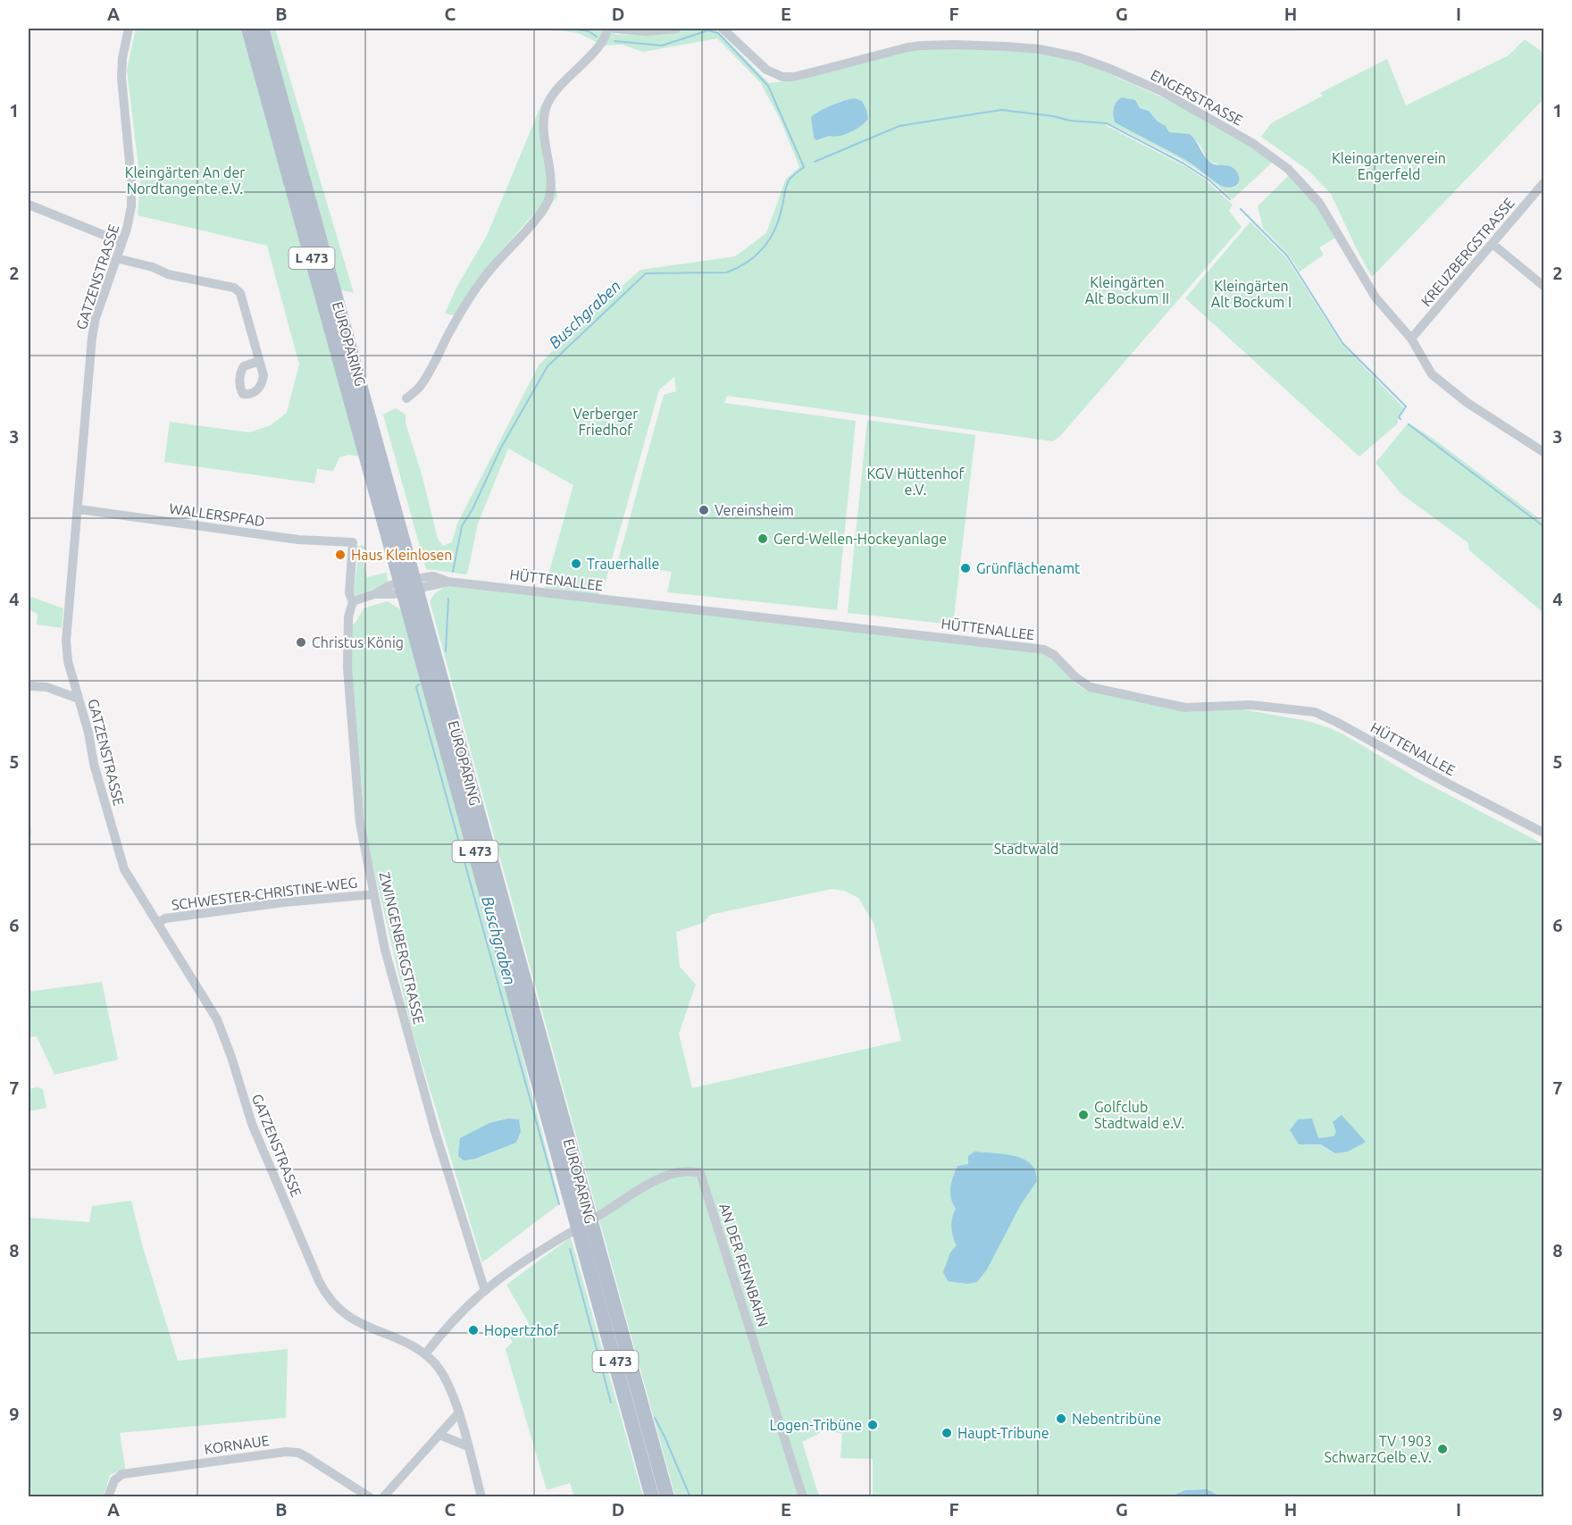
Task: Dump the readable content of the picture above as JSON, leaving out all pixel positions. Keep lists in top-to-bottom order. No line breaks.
{"streets":{"main road":["L 473","EUROPARING"],"street":["ENGERSTRASSE","KREUZBERGSTRASSE","GATZENSTRASSE","WALLERSPFAD","HÜTTENALLEE","SCHWESTER-CHRISTINE-WEG","ZWINGENBERGSTRASSE","AN DER RENNBAHN","KORNAUE"]},"crossings":[["ENGERSTRASSE","KREUZBERGSTRASSE"],["GATZENSTRASSE","WALLERSPFAD"],["GATZENSTRASSE","SCHWESTER-CHRISTINE-WEG"],["EUROPARING","HÜTTENALLEE"],["EUROPARING","AN DER RENNBAHN"],["WALLERSPFAD","ZWINGENBERGSTRASSE"],["SCHWESTER-CHRISTINE-WEG","ZWINGENBERGSTRASSE"]],"water":["Buschgraben"],"parks":["Kleingartenverein Engerfeld","Kleingärten An der Nordtangente e.V.","Kleingärten Alt Bockum II","Kleingärten Alt Bockum I","Verberger Friedhof","KGV Hüttenhof e.V.","Stadtwald"],"places":["Vereinsheim","Gerd-Wellen-Hockeyanlage","Haus Kleinlosen","Trauerhalle","Grünflächenamt","Christus König","Golfclub Stadtwald e.V.","Hopertzhof","Nebentribüne","Logen-Tribüne","Haupt-Tribune","TV 1903 SchwarzGelb e.V."],"grid":{"columns":["A","B","C","D","E","F","G","H","I"],"rows":["1","2","3","4","5","6","7","8","9"]}}
